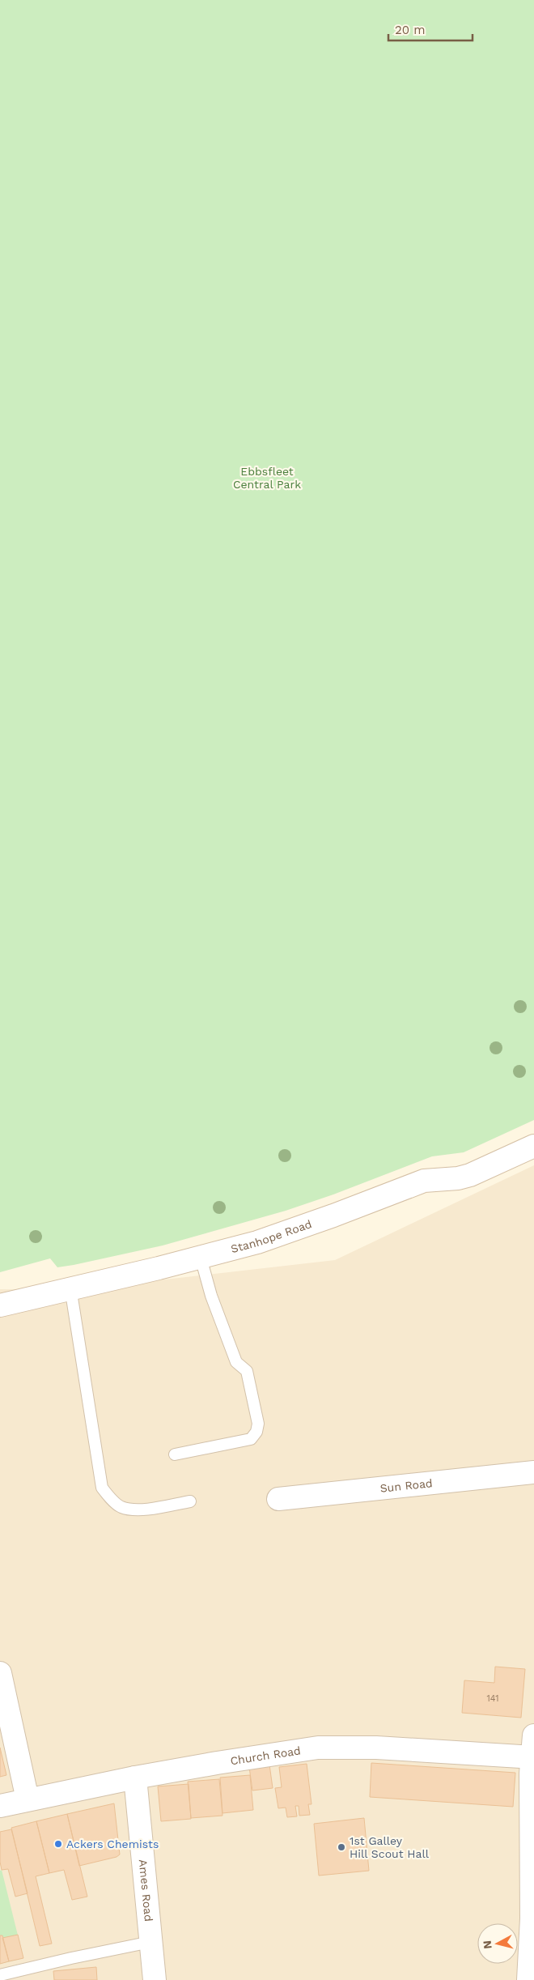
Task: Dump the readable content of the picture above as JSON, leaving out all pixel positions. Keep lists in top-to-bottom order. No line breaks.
{"streets":{"street":["Stanhope Road","Sun Road","Church Road","Ames Road"]},"crossings":[["Church Road","Ames Road"]],"parks":["Ebbsfleet Central Park"],"places":["Ackers Chemists","1st Galley Hill Scout Hall"],"house_numbers":["141"],"scale_bar":"20 m","north":"left"}
